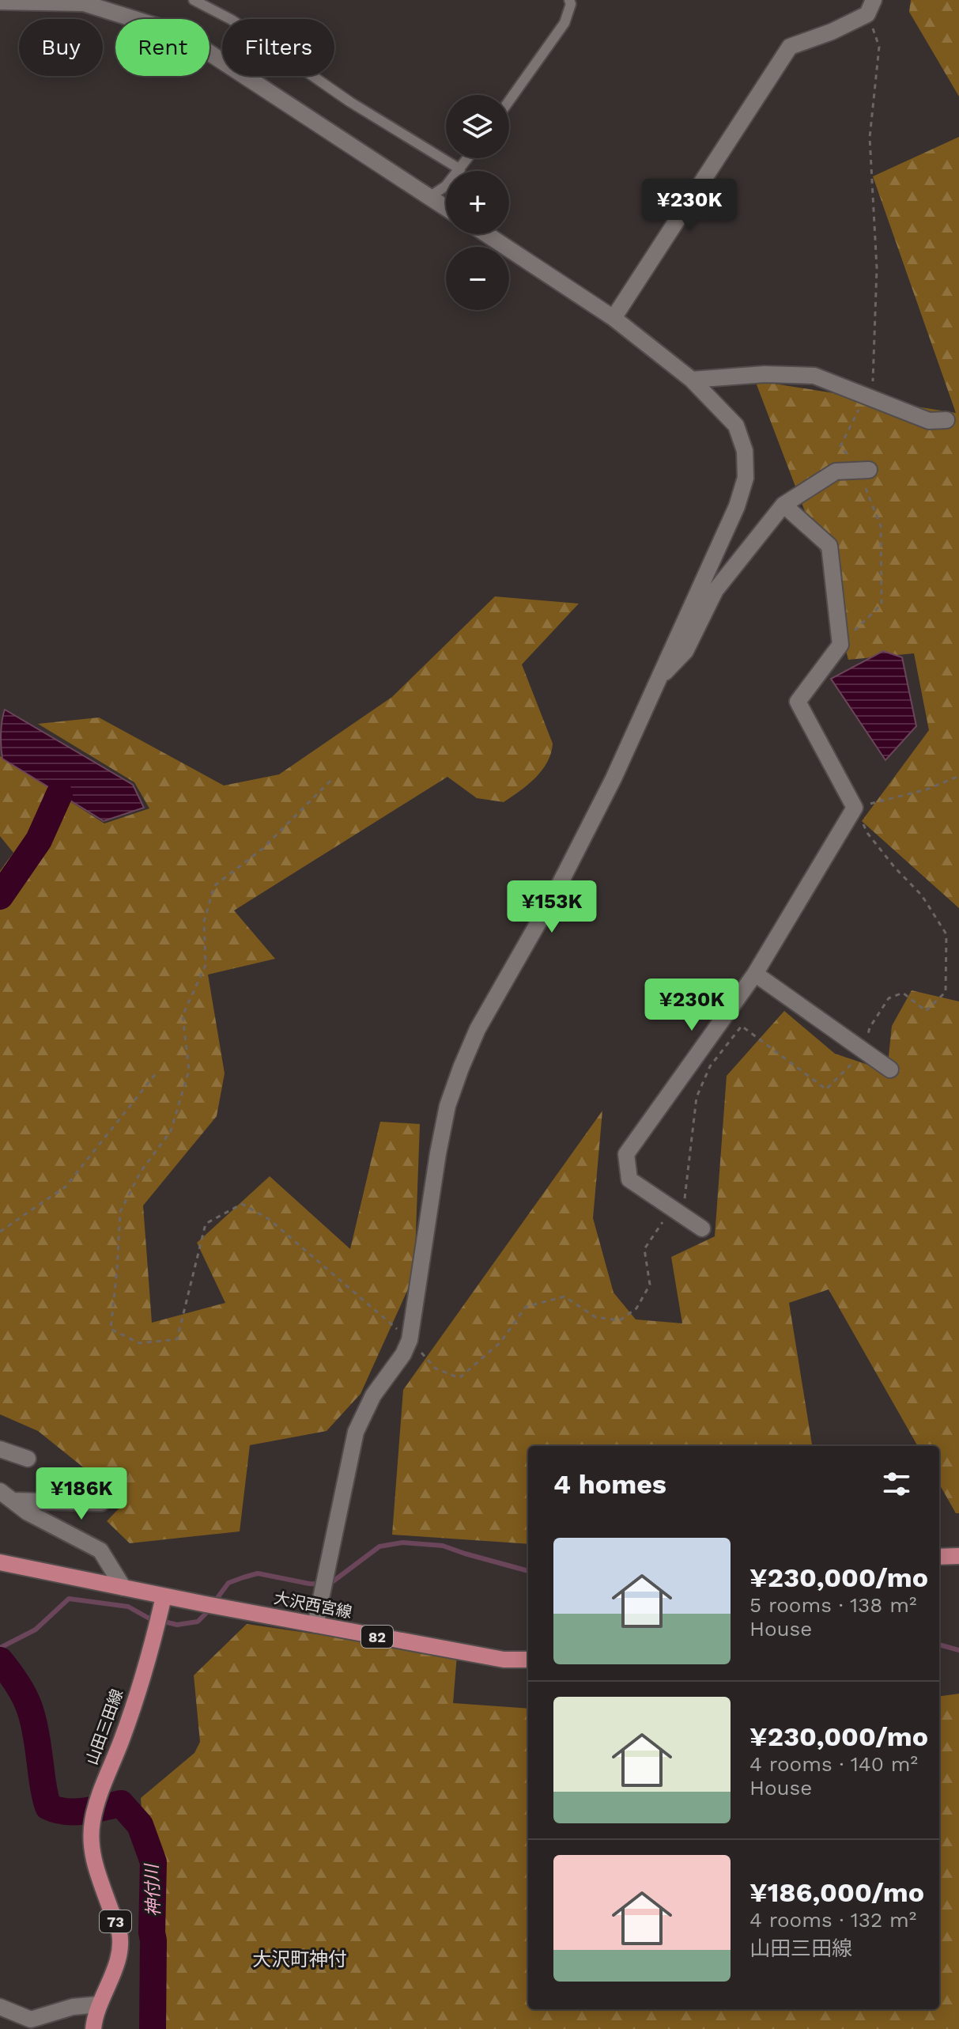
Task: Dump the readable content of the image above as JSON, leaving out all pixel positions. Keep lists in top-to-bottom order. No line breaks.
{"streets":{"main road":["大沢西宮線","82","山田三田線","73"]},"crossings":[["大沢西宮線","山田三田線"]],"districts":["大沢町神付"],"water":["神付川"],"page":{"chip":["Buy","Rent","Filters"],"map_buttons":["+","−"],"price":["¥230K","¥153K","¥230K","¥186K"],"heading":"4 homes","list":[{"name":"¥230,000/mo","note":"5 rooms · 138 m² · House"},{"name":"¥230,000/mo","note":"4 rooms · 140 m² · House"},{"name":"¥186,000/mo","note":"4 rooms · 132 m² · 山田三田線"}]}}
